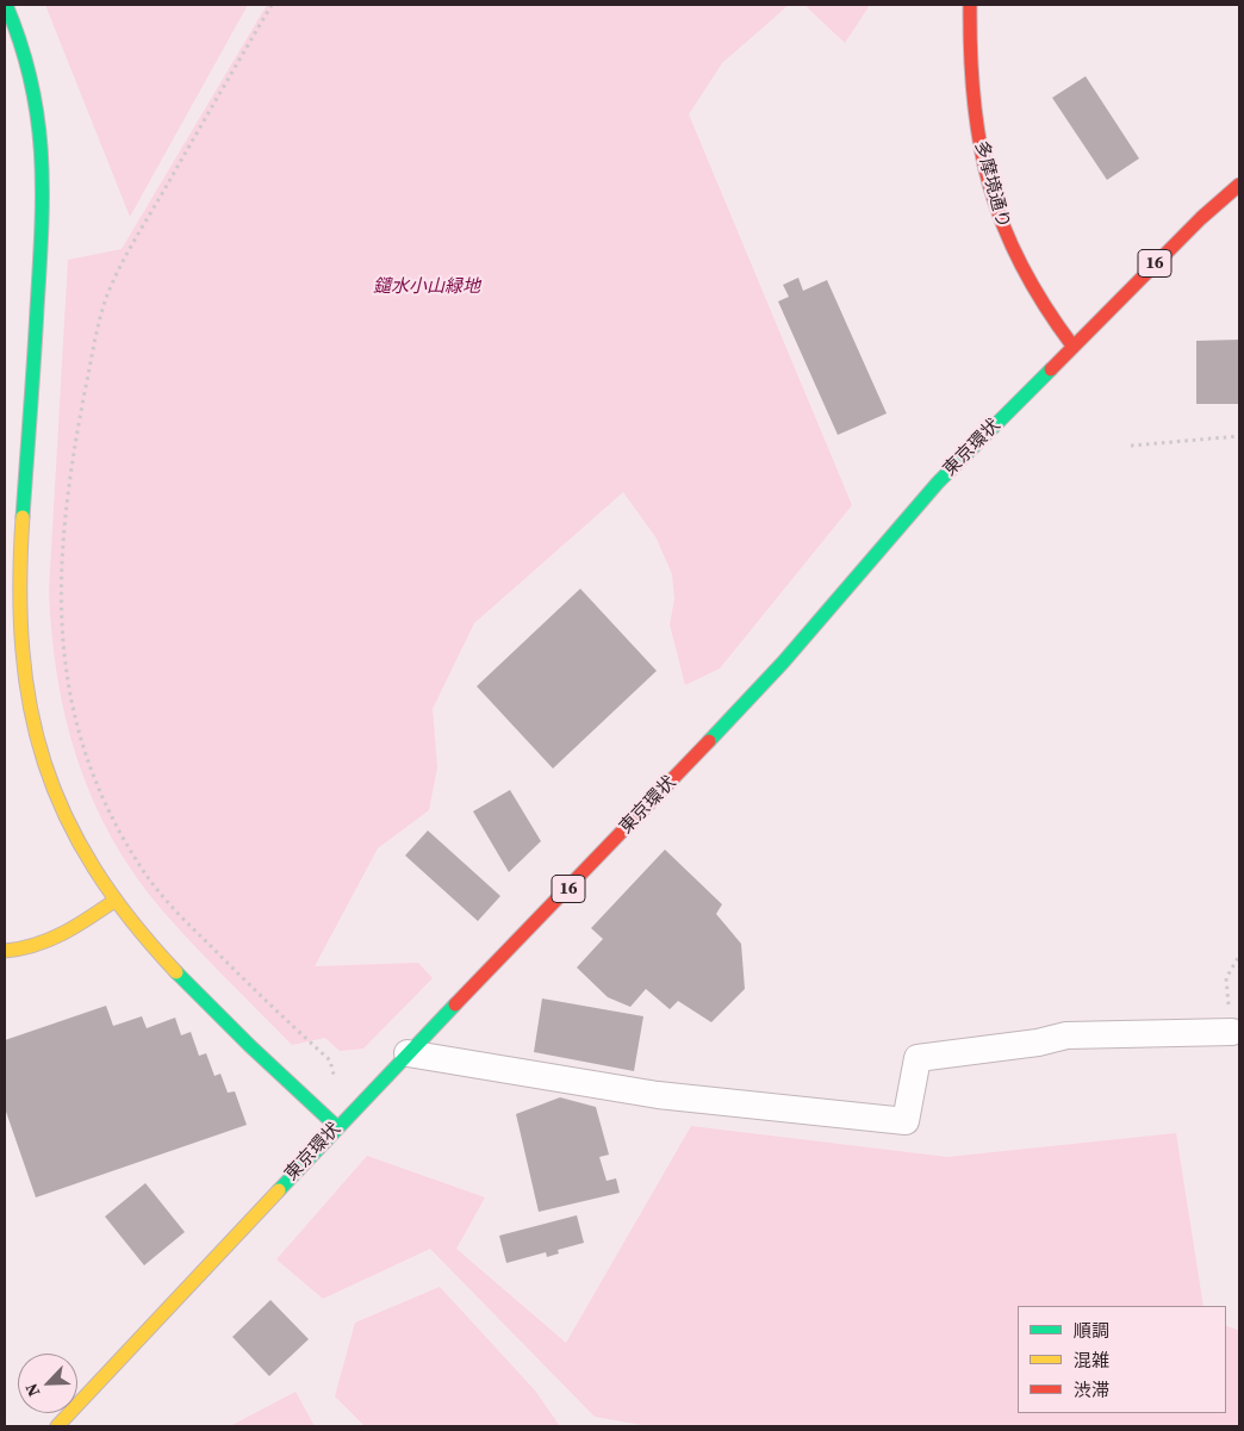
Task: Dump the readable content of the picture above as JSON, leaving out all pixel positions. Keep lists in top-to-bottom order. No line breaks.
{"streets":{"main road":["多摩境通り","16","東京環状"]},"crossings":[["多摩境通り","東京環状"]],"parks":["鑓水小山緑地"],"legend":["順調","混雑","渋滞"],"north":"bottom left"}
